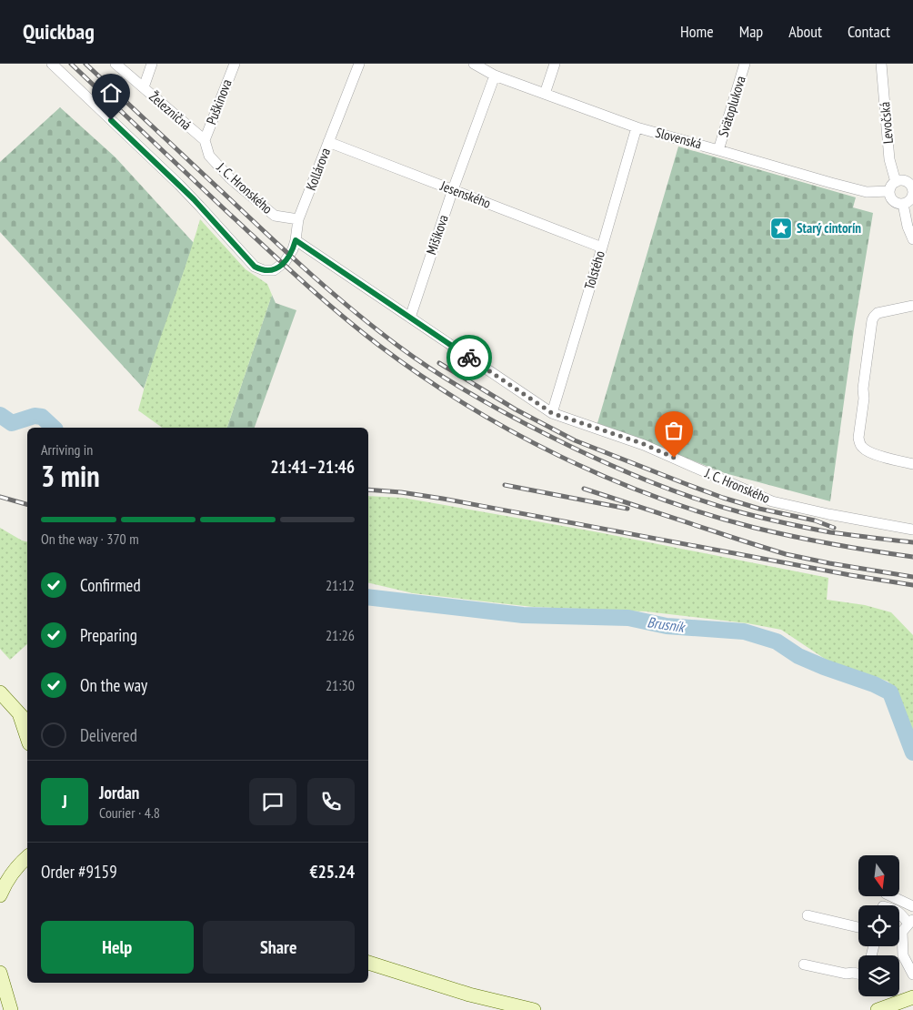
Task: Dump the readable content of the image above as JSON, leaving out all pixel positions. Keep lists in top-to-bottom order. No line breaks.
{"streets":{"street":["Puškinova","Svätoplukova","Železničná","Levočská","Slovenská","Kollárova","J. C. Hronského","Jesenského","Mišíkova","Tolstého"]},"crossings":[["Puškinova","Železničná"],["Puškinova","J. C. Hronského"],["Svätoplukova","Slovenská"],["Železničná","J. C. Hronského"],["Levočská","Slovenská"],["Slovenská","Mišíkova"],["Slovenská","Tolstého"],["Kollárova","J. C. Hronského"],["Kollárova","Jesenského"],["J. C. Hronského","Mišíkova"],["J. C. Hronského","Tolstého"],["Jesenského","Mišíkova"],["Jesenského","Tolstého"]],"water":["Brusník"],"places":{"place":["Starý cintorín"]},"north":"bottom","page":{"header":"Quickbag","nav":["Home","Map","About","Contact"],"heading":["3 min","Arriving in","21:41–21:46"],"panel":["Jordan","Courier · 4.8","Order #9159","€25.24"],"bar":"On the way · 370 m","list":[["Confirmed","21:12"],["Preparing","21:26"],["On the way","21:30"],"Delivered"],"round":"J","buttons":["Help","Share"]}}
